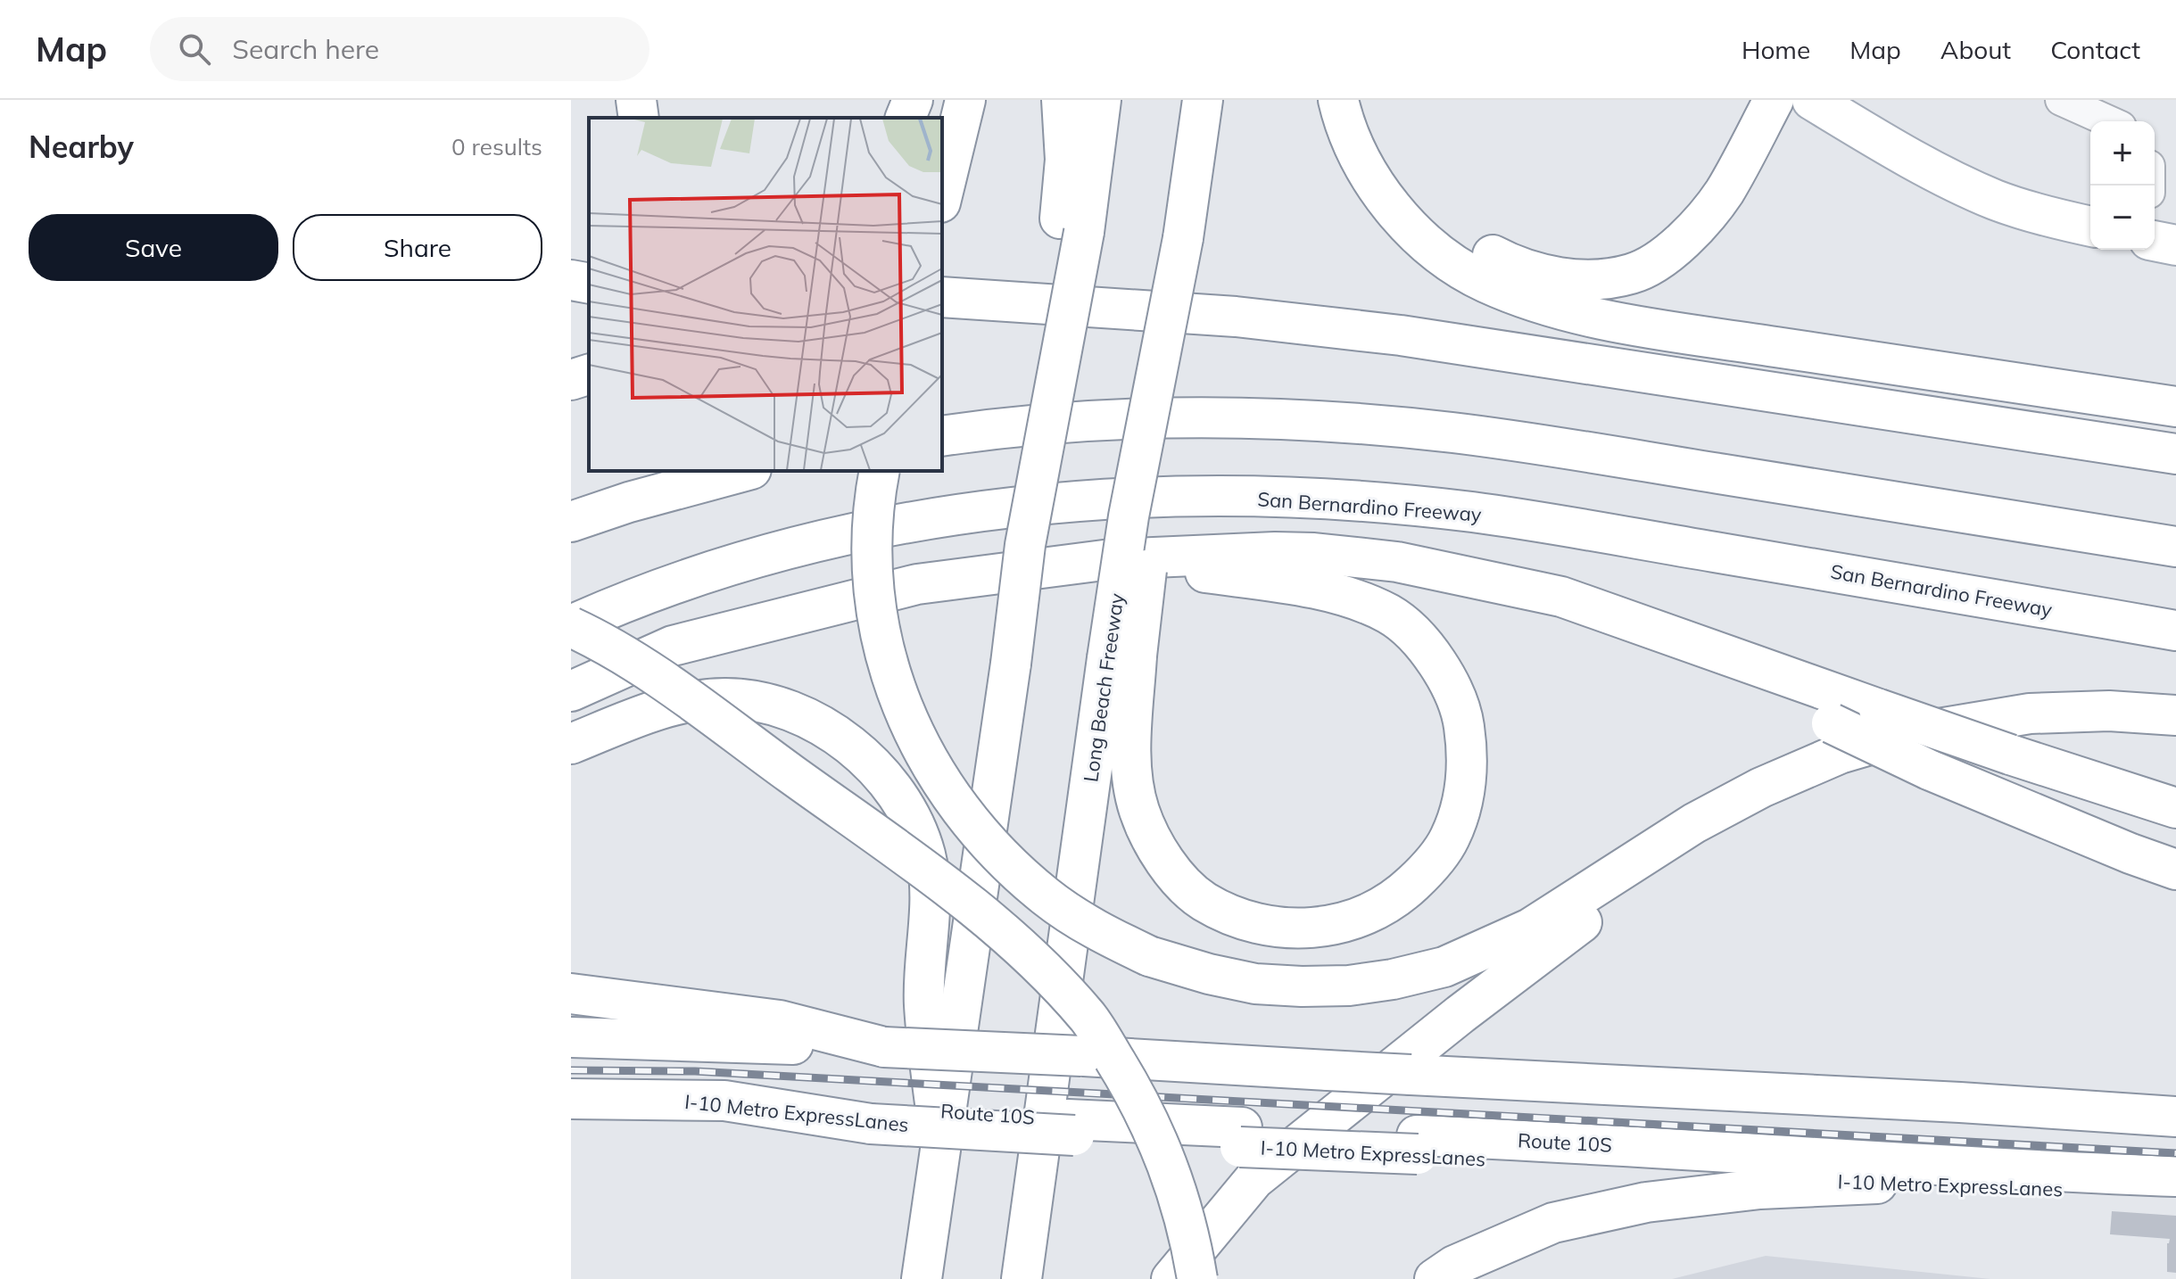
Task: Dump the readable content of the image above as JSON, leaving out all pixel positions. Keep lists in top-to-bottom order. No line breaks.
{"streets":{"main road":["San Bernardino Freeway","Long Beach Freeway","I-10 Metro ExpressLanes","Route 10S"]},"crossings":[["I-10 Metro ExpressLanes","Route 10S"]],"page":{"header":"Map","search":"Search here","nav":["Home","Map","About","Contact"],"heading":["Nearby","0 results"],"map_buttons":["+","−"],"buttons":["Save","Share"]}}
